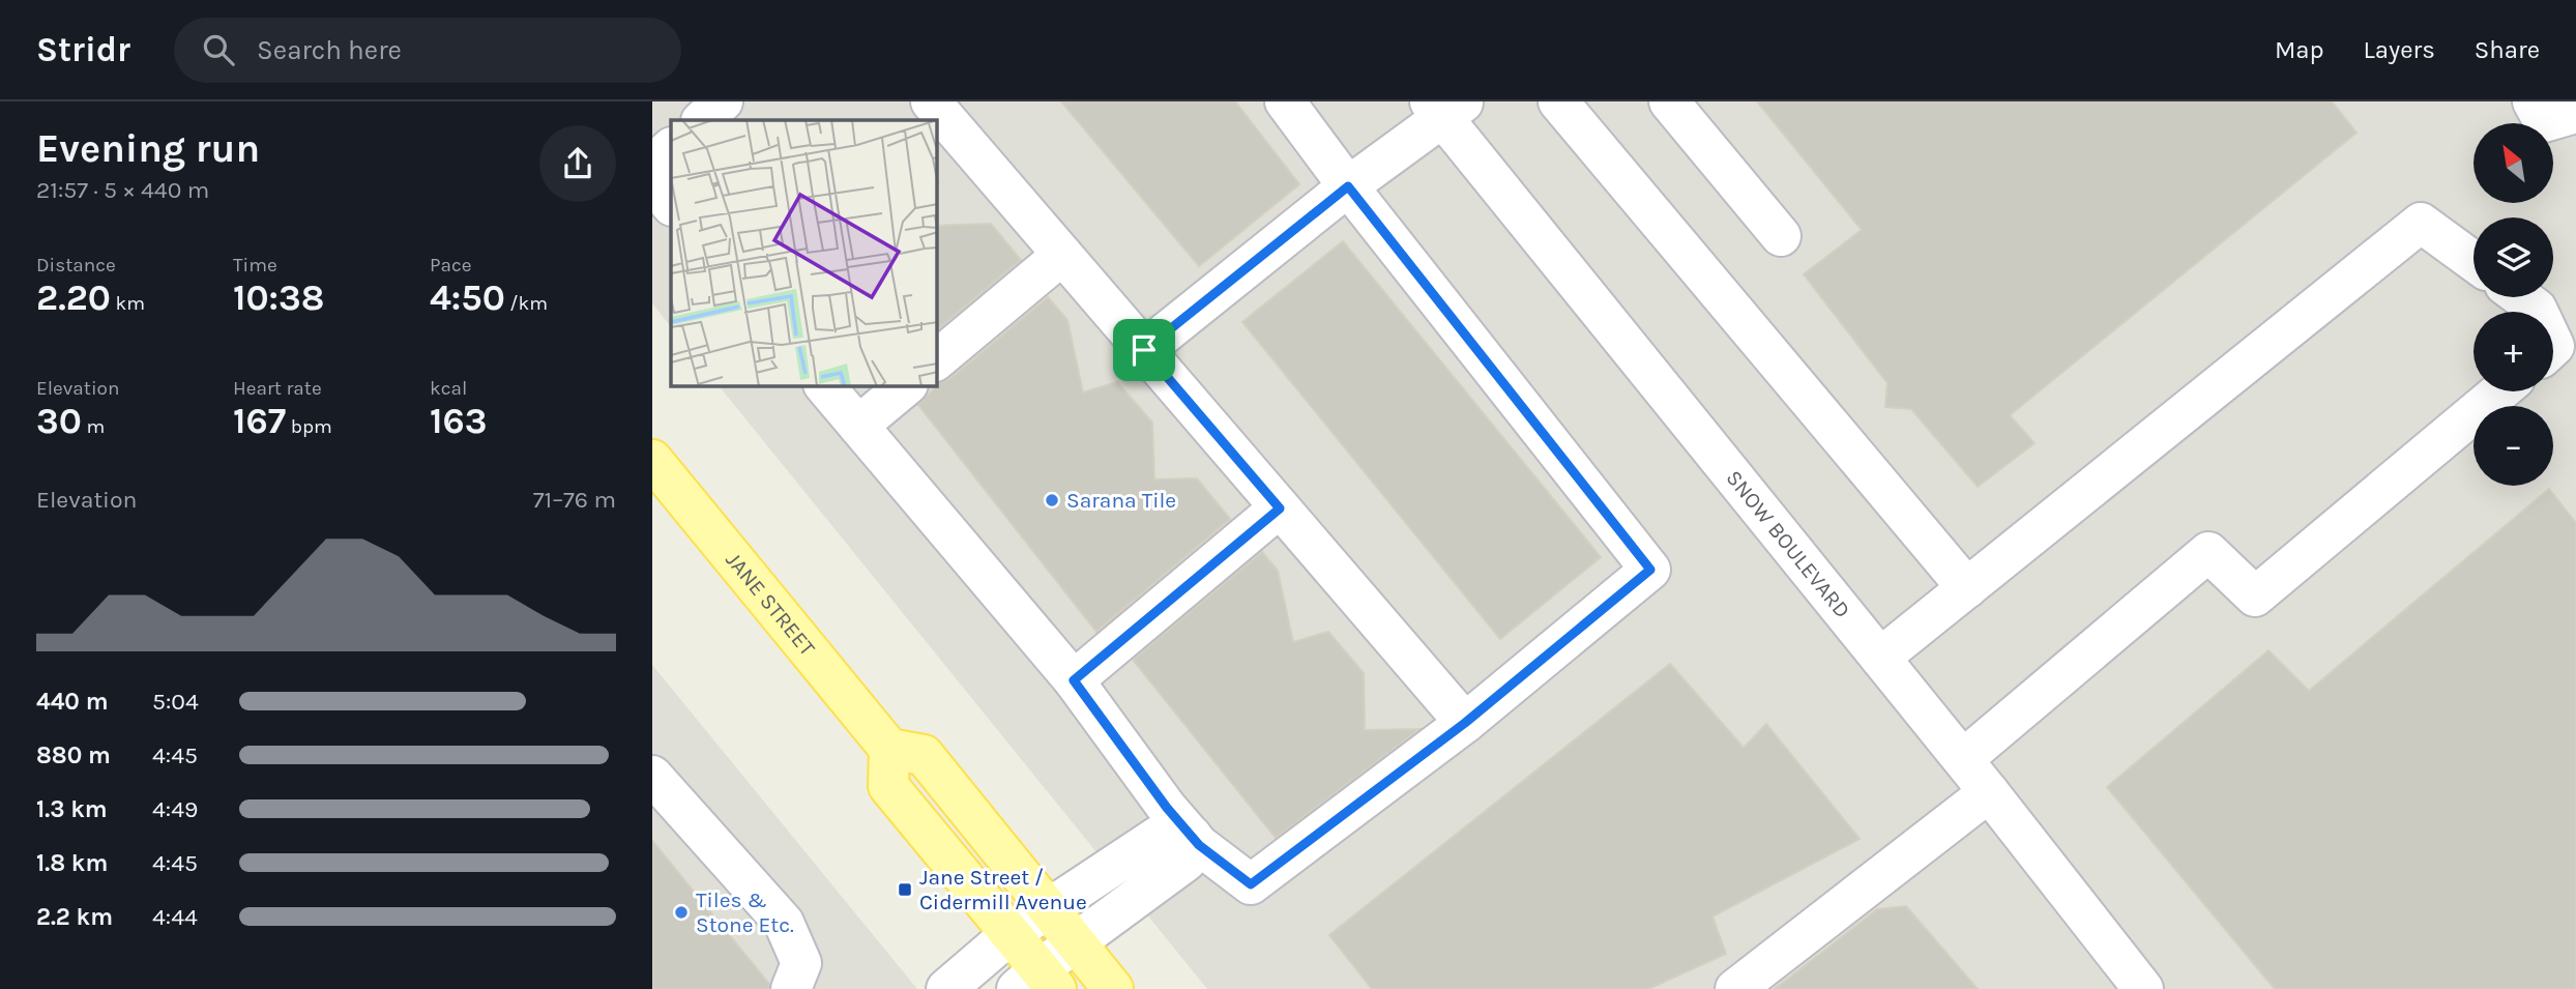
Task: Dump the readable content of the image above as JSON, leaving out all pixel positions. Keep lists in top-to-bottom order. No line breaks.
{"streets":{"main road":["JANE STREET"],"street":["SNOW BOULEVARD"]},"places":{"other":["Sarana Tile","Tiles & Stone Etc."],"transit":["Jane Street / Cidermill Avenue"]},"north":"top left","page":{"header":"Stridr","search":"Search here","nav":["Map","Layers","Share"],"heading":["Evening run","21:57 · 5 × 440 m"],"map_buttons":["+","−"],"stats":[["Distance","2.20 km"],["Time","10:38"],["Pace","4:50 /km"],["Elevation","30 m"],["Heart rate","167 bpm"],["kcal","163"]],"chart":["Elevation","71–76 m"],"list":[{"name":"440 m","note":"5:04"},{"name":"880 m","note":"4:45"},{"name":"1.3 km","note":"4:49"},{"name":"1.8 km","note":"4:45"},{"name":"2.2 km","note":"4:44"}]}}
